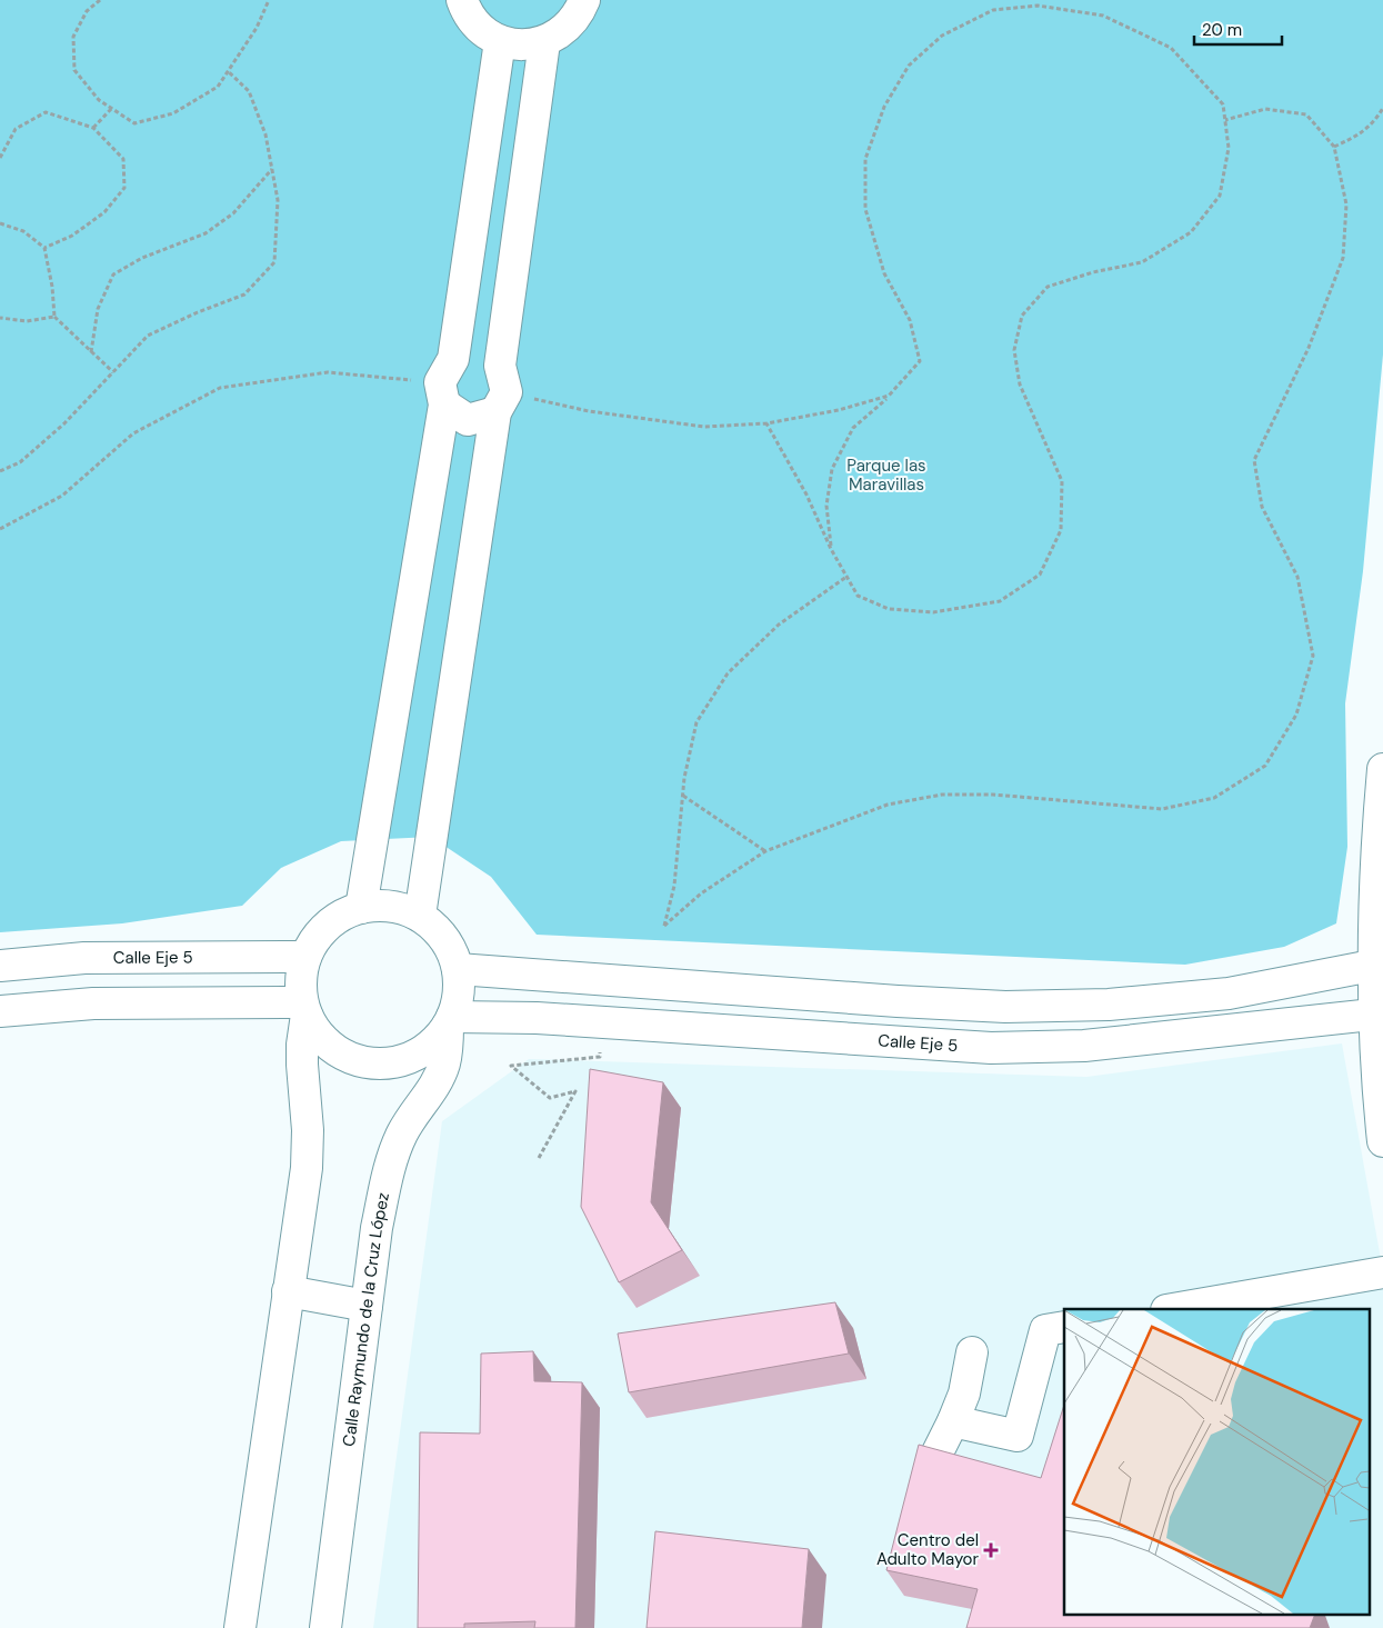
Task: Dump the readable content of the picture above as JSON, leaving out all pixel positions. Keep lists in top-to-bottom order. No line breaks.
{"streets":{"street":["Calle Eje 5","Calle Raymundo de la Cruz López"]},"crossings":[["Calle Eje 5","Calle Raymundo de la Cruz López"]],"parks":["Parque las Maravillas"],"places":{"health":["Centro del Adulto Mayor"]},"scale_bar":"20 m"}
